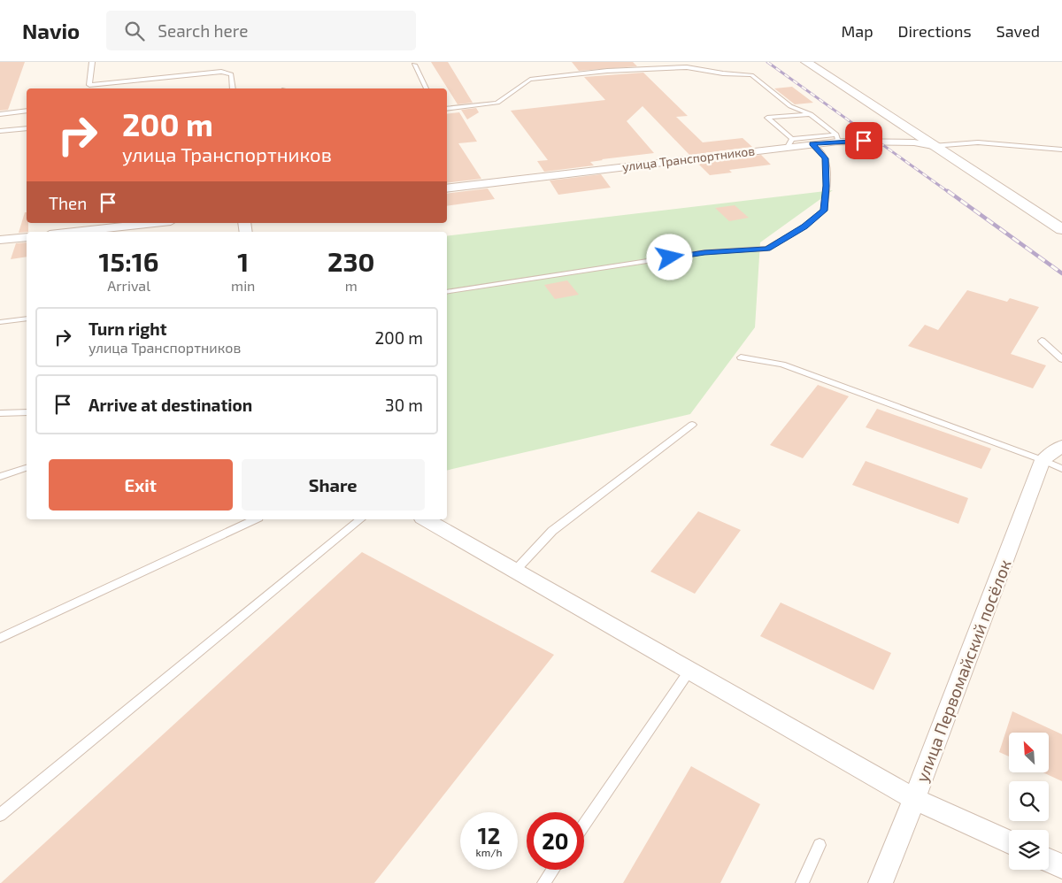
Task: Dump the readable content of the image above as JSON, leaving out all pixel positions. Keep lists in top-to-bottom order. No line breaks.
{"streets":{"street":["улица Транспортников","улица Первомайский посёлок"]},"north":"top left","page":{"header":"Navio","search":"Search here","nav":["Map","Directions","Saved"],"turn":["200 m","улица Транспортников"],"then":"Then","eta":["15:16","Arrival","1","min","230","m"],"list":[{"name":"Turn right","note":"улица Транспортников","value":"200 m"},{"name":"Arrive at destination","value":"30 m"}],"buttons":["Exit","Share"],"speed":"12 km/h","limit":"20"}}
